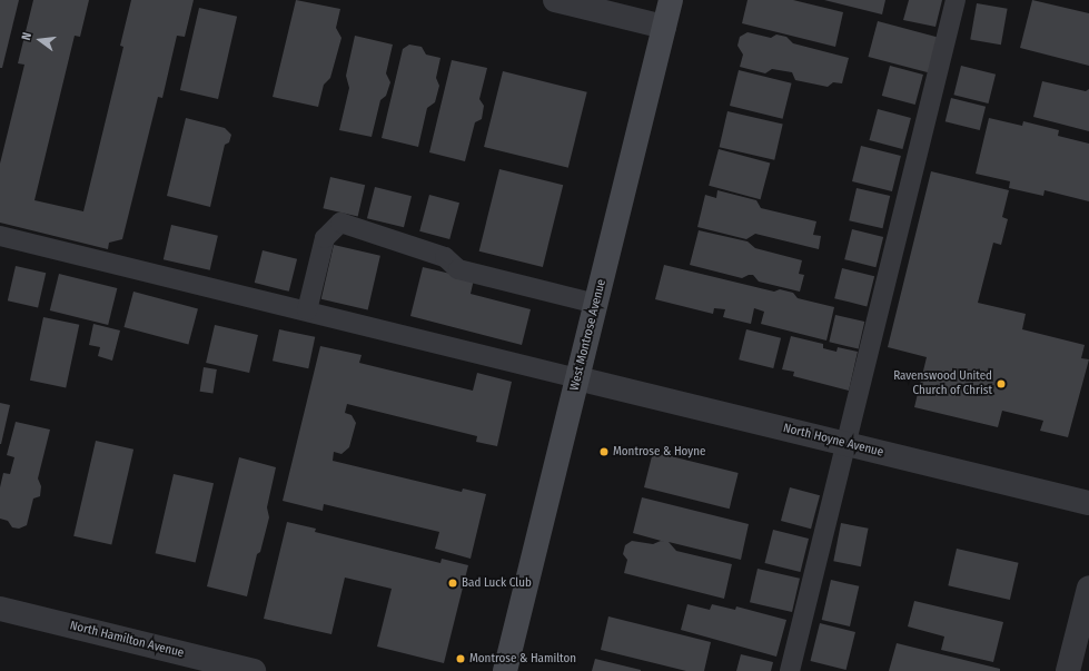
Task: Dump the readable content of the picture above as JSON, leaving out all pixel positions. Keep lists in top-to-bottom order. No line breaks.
{"streets":{"main road":["West Montrose Avenue"],"street":["North Hoyne Avenue","North Hamilton Avenue"]},"crossings":[["West Montrose Avenue","North Hoyne Avenue"]],"places":["Ravenswood United Church of Christ","Montrose & Hoyne","Bad Luck Club","Montrose & Hamilton"],"north":"left"}
